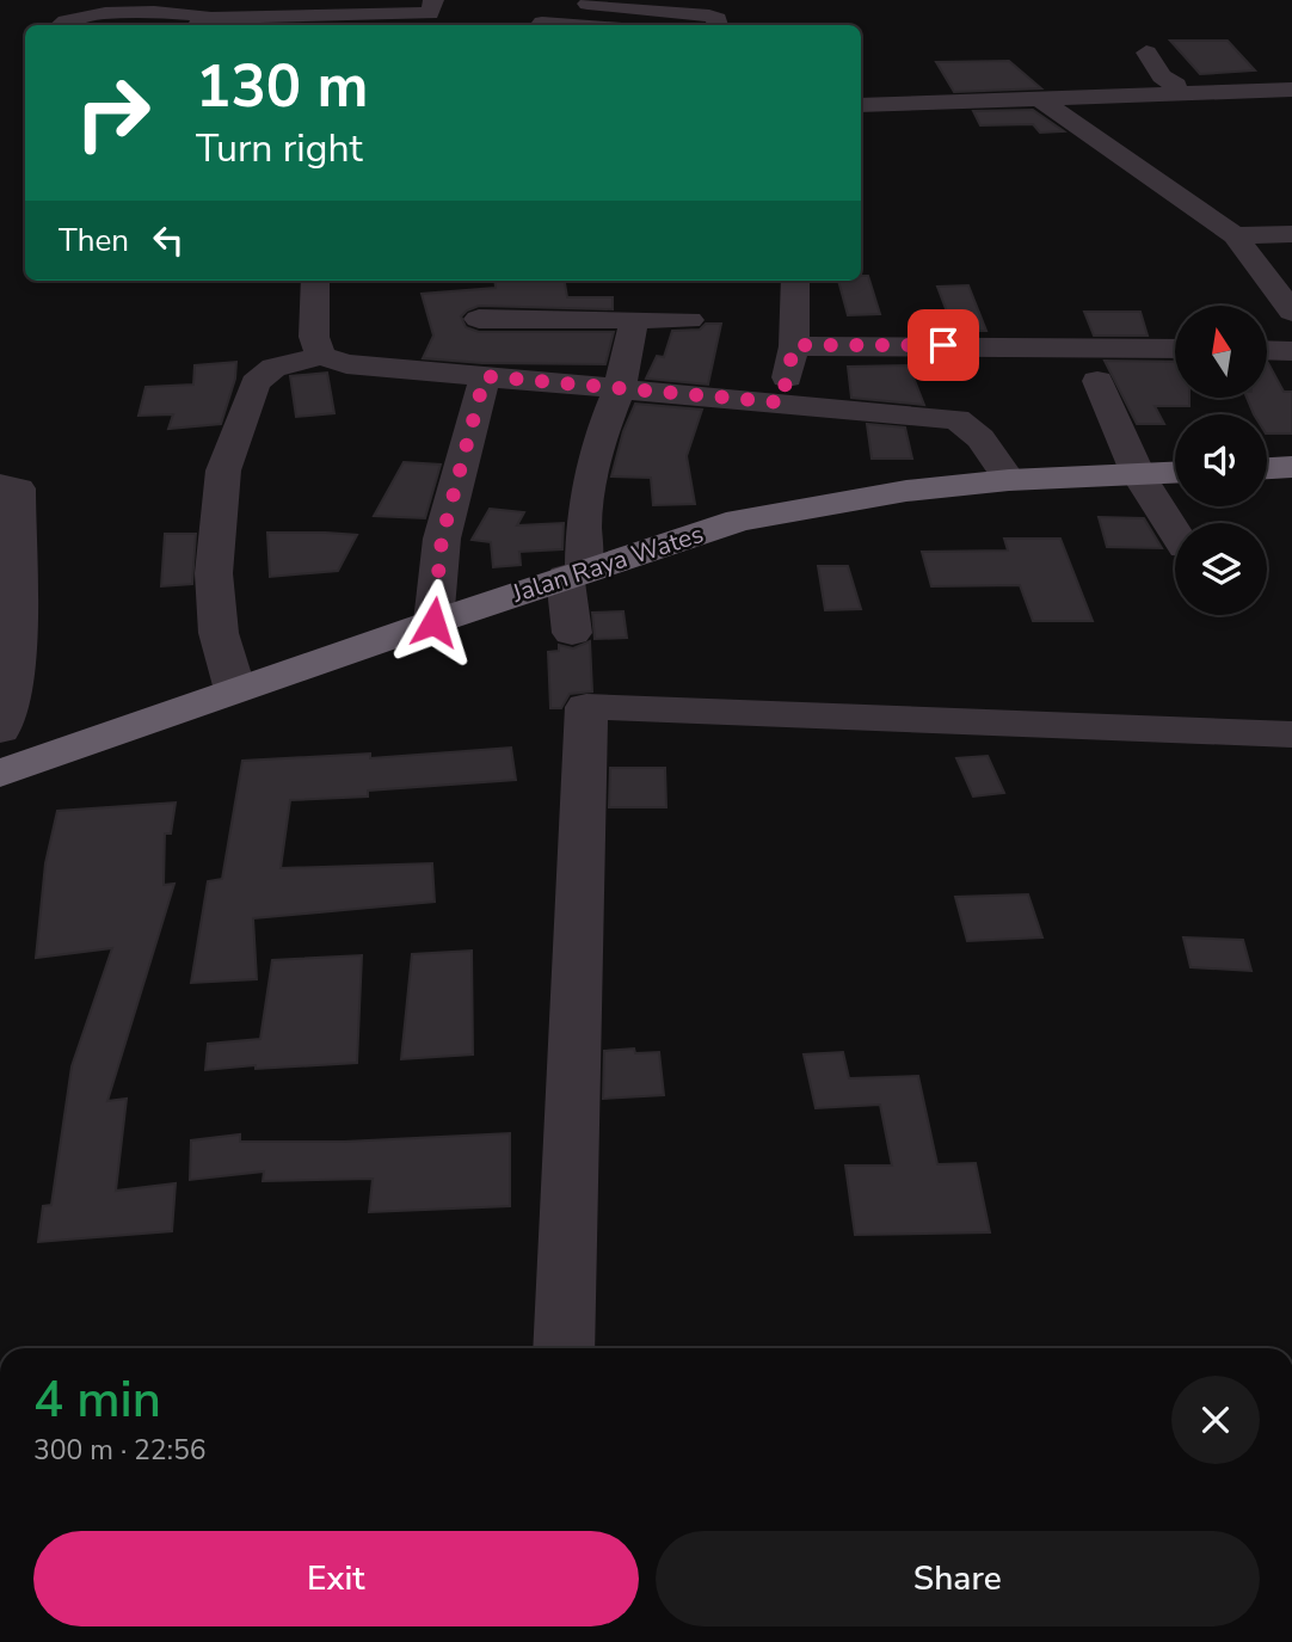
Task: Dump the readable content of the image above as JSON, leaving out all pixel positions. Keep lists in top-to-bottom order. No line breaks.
{"streets":{"highway":["Jalan Raya Wates"]},"north":"top","page":{"turn":["130 m","Turn right"],"then":"Then","heading":["4 min","300 m · 22:56"],"buttons":["Exit","Share"]}}
